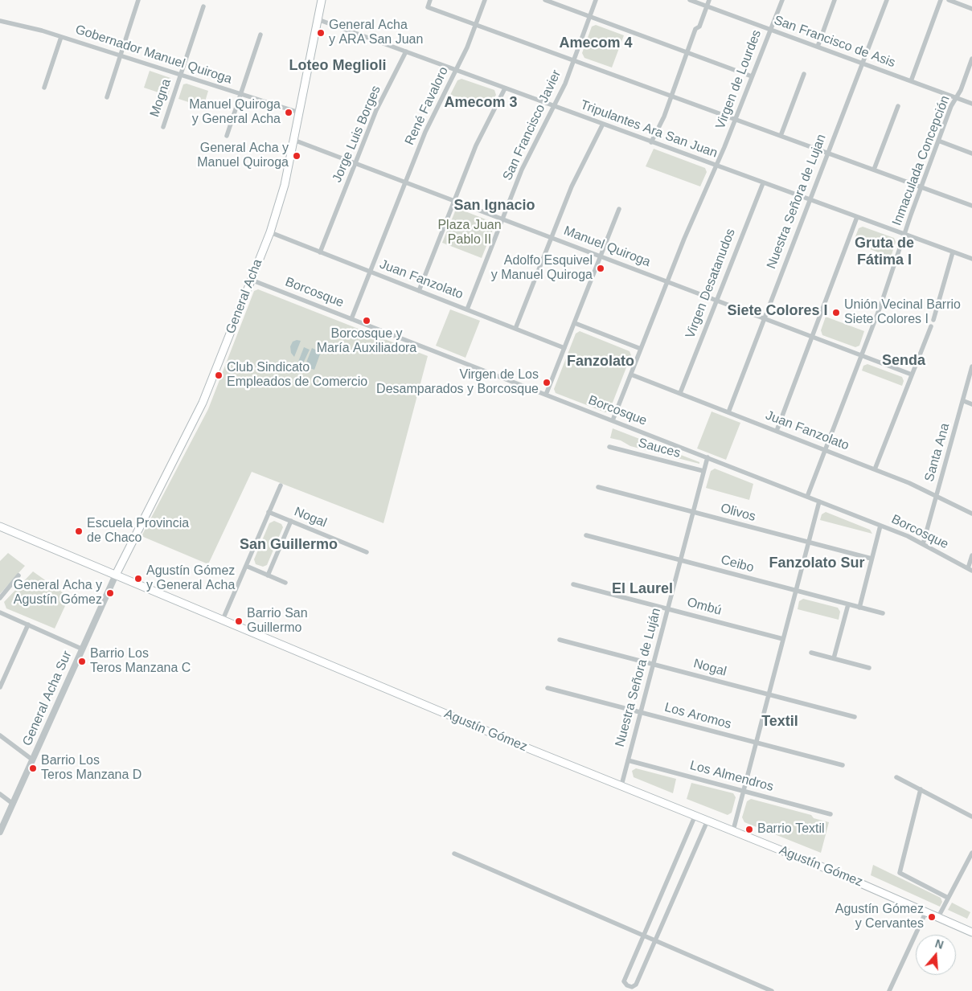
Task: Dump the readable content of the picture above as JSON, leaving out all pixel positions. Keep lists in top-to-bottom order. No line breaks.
{"streets":{"main road":["General Acha","Agustín Gómez"],"street":["San Francisco de Asis","Gobernador Manuel Quiroga","Virgen de Lourdes","Mogna","René Favaloro","San Francisco Javier","Tripulantes Ara San Juan","Jorge Luis Borges","Inmaculada Concepción","Nuestra Señora de Lujan","Manuel Quiroga","Juan Fanzolato","Virgen Desatanudos","Borcosque","Sauces","Santa Ana","Olivos","Nogal","Ceibo","Ombú","Nuestra Señora de Luján","General Acha Sur","Los Aromos","Los Almendros"]},"crossings":[["San Francisco de Asis","Virgen de Lourdes"],["San Francisco de Asis","Inmaculada Concepción"],["San Francisco de Asis","Nuestra Señora de Lujan"],["Gobernador Manuel Quiroga","Mogna"],["Gobernador Manuel Quiroga","General Acha"],["Virgen de Lourdes","Tripulantes Ara San Juan"],["Virgen de Lourdes","Manuel Quiroga"],["Virgen de Lourdes","Juan Fanzolato"],["Virgen de Lourdes","Borcosque"],["René Favaloro","Tripulantes Ara San Juan"],["René Favaloro","Manuel Quiroga"],["René Favaloro","Juan Fanzolato"],["René Favaloro","Borcosque"],["San Francisco Javier","Tripulantes Ara San Juan"],["San Francisco Javier","Manuel Quiroga"],["San Francisco Javier","Juan Fanzolato"],["Tripulantes Ara San Juan","Jorge Luis Borges"],["Tripulantes Ara San Juan","Inmaculada Concepción"],["Tripulantes Ara San Juan","Nuestra Señora de Lujan"],["Tripulantes Ara San Juan","Virgen Desatanudos"],["Tripulantes Ara San Juan","General Acha"],["Jorge Luis Borges","Manuel Quiroga"],["Jorge Luis Borges","Juan Fanzolato"],["Inmaculada Concepción","Manuel Quiroga"],["Inmaculada Concepción","Juan Fanzolato"],["Inmaculada Concepción","Borcosque"],["Nuestra Señora de Lujan","Manuel Quiroga"],["Nuestra Señora de Lujan","Juan Fanzolato"],["Manuel Quiroga","Virgen Desatanudos"],["Manuel Quiroga","General Acha"],["Juan Fanzolato","Virgen Desatanudos"],["Juan Fanzolato","General Acha"],["Juan Fanzolato","Santa Ana"],["Borcosque","General Acha"],["Borcosque","Santa Ana"],["Borcosque","Nuestra Señora de Luján"],["General Acha","General Acha Sur"],["General Acha","Agustín Gómez"],["Sauces","Nuestra Señora de Luján"],["Olivos","Nuestra Señora de Luján"],["Nogal","Nuestra Señora de Luján"],["Ceibo","Nuestra Señora de Luján"],["Ombú","Nuestra Señora de Luján"],["Nuestra Señora de Luján","Los Aromos"],["Nuestra Señora de Luján","Agustín Gómez"],["Nuestra Señora de Luján","Los Almendros"],["General Acha Sur","Agustín Gómez"]],"districts":["Amecom 4","Loteo Meglioli","Amecom 3","San Ignacio","Gruta de Fátima I","Siete Colores I","Senda","Fanzolato","San Guillermo","Fanzolato Sur","El Laurel","Textil"],"parks":["Plaza Juan Pablo II"],"places":["General Acha y ARA San Juan","Manuel Quiroga y General Acha","General Acha y Manuel Quiroga","Adolfo Esquivel y Manuel Quiroga","Unión Vecinal Barrio Siete Colores I","Borcosque y María Auxiliadora","Club Sindicato Empleados de Comercio","Virgen de Los Desamparados y Borcosque","Escuela Provincia de Chaco","Agustín Gómez y General Acha","General Acha y Agustín Gómez","Barrio San Guillermo","Barrio Los Teros Manzana C","Barrio Los Teros Manzana D","Barrio Textil","Agustín Gómez y Cervantes"],"north":"top"}
